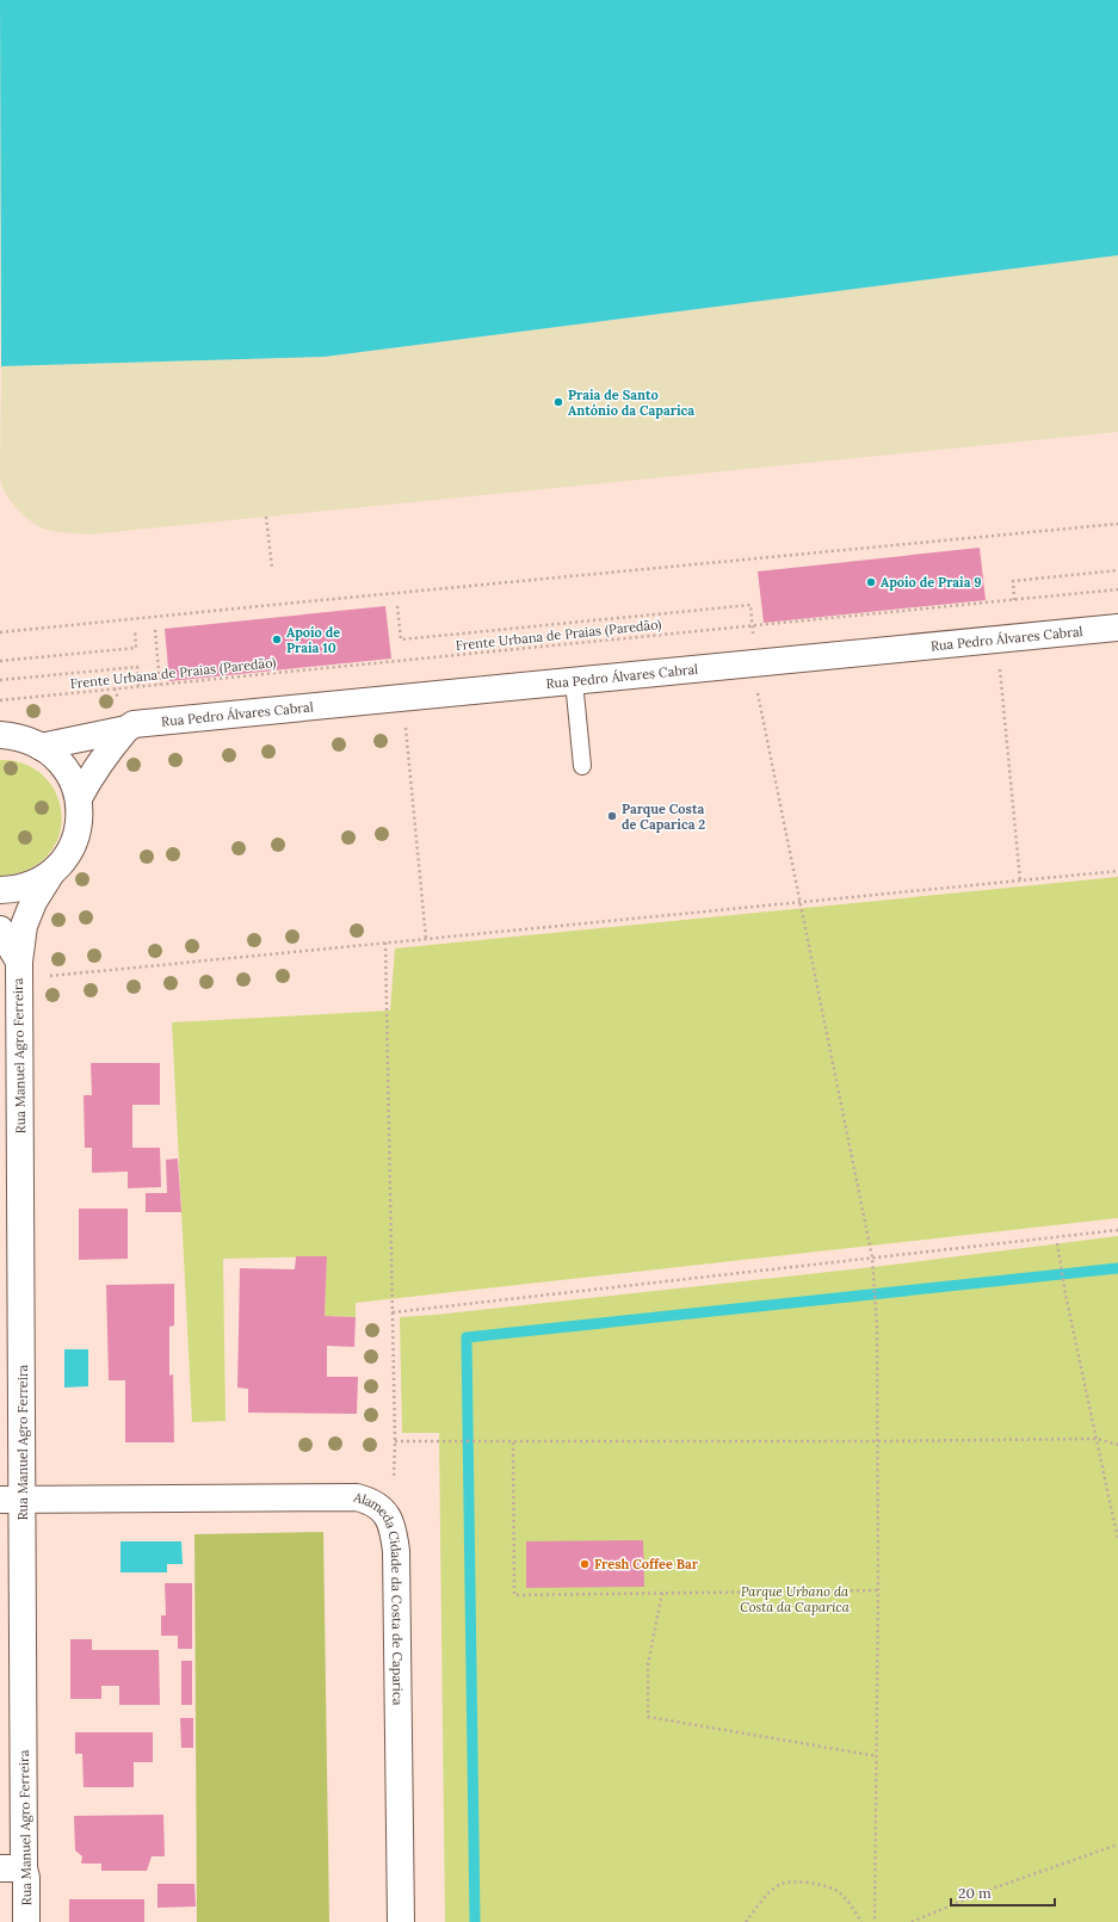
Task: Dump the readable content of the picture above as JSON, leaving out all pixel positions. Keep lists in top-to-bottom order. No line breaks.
{"streets":{"street":["Rua Pedro Álvares Cabral","Rua Manuel Agro Ferreira","Alameda Cidade da Costa de Caparica"],"path":["Frente Urbana de Praias (Paredão)"]},"crossings":[["Rua Manuel Agro Ferreira","Alameda Cidade da Costa de Caparica"]],"parks":["Parque Urbano da Costa da Caparica"],"places":["Praia de Santo António da Caparica","Apoio de Praia 9","Apoio de Praia 10","Parque Costa de Caparica 2","Fresh Coffee Bar"],"scale_bar":"20 m"}
